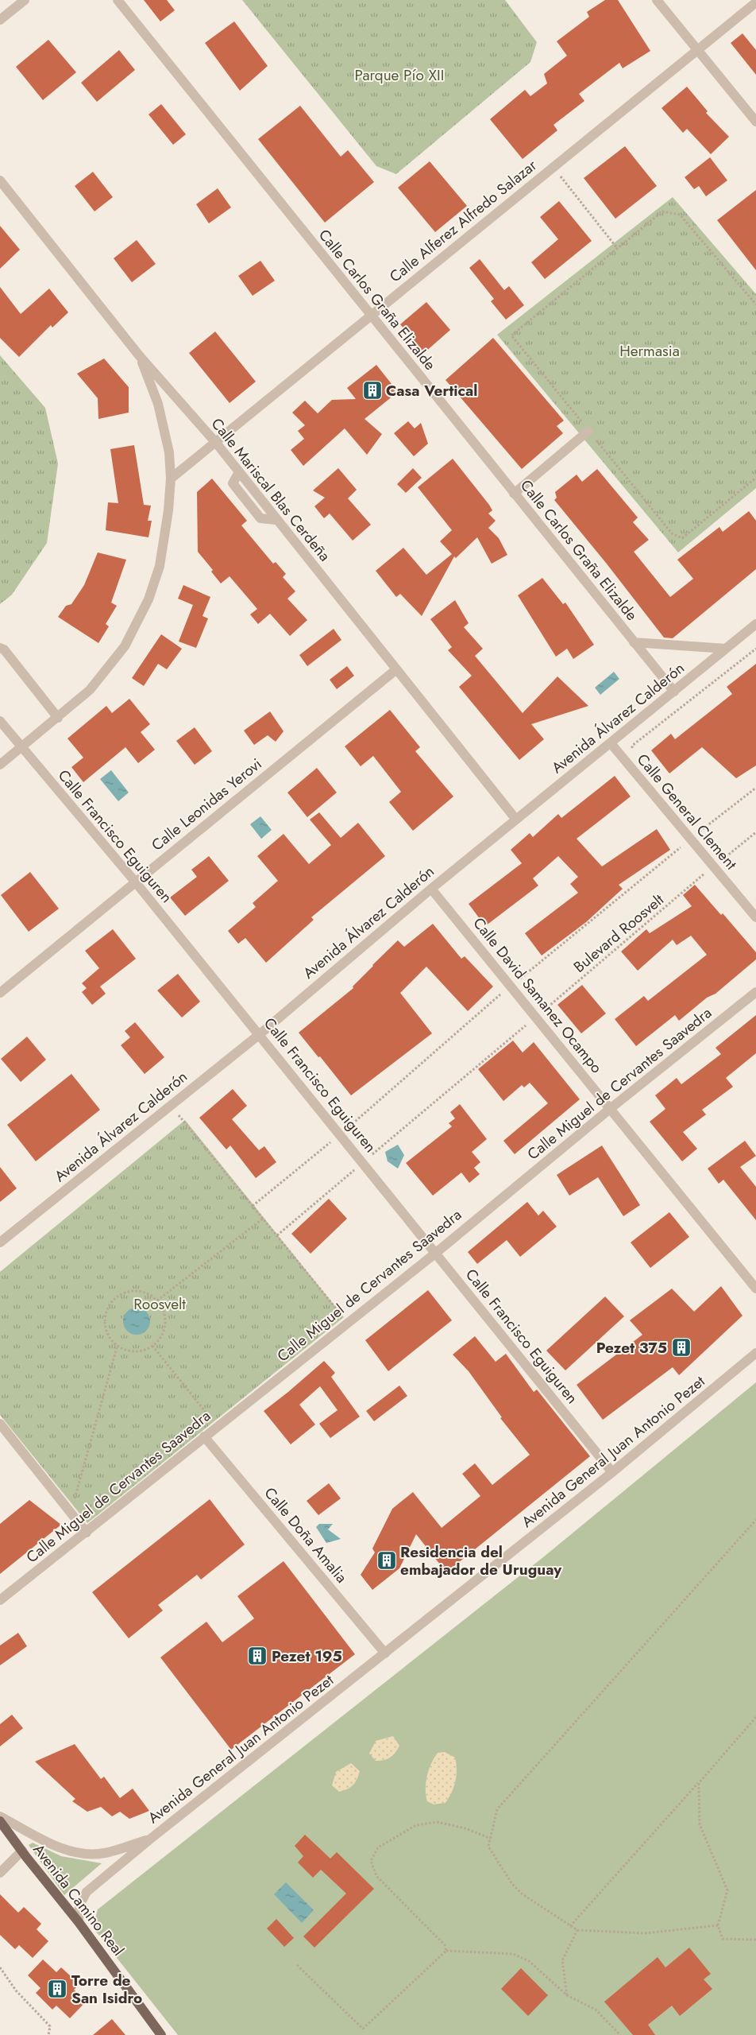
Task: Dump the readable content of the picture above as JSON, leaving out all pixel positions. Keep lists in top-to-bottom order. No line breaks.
{"streets":{"main road":["Avenida Camino Real"],"street":["Calle Alferez Alfredo Salazar","Calle Carlos Graña Elizalde","Calle Mariscal Blas Cerdeña","Avenida Álvarez Calderón","Calle Leonidas Yerovi","Calle General Clement","Calle Francisco Eguiguren","Calle David Samanez Ocampo","Calle Miguel de Cervantes Saavedra","Avenida General Juan Antonio Pezet","Calle Doña Amalia"],"path":["Bulevard Roosvelt"]},"crossings":[["Calle Alferez Alfredo Salazar","Calle Carlos Graña Elizalde"],["Calle Alferez Alfredo Salazar","Calle Mariscal Blas Cerdeña"],["Calle Carlos Graña Elizalde","Avenida Álvarez Calderón"],["Calle Mariscal Blas Cerdeña","Avenida Álvarez Calderón"],["Calle Mariscal Blas Cerdeña","Calle Leonidas Yerovi"],["Avenida Álvarez Calderón","Calle General Clement"],["Avenida Álvarez Calderón","Calle Francisco Eguiguren"],["Avenida Álvarez Calderón","Calle David Samanez Ocampo"],["Calle Leonidas Yerovi","Calle Francisco Eguiguren"],["Calle Francisco Eguiguren","Calle Miguel de Cervantes Saavedra"],["Calle Francisco Eguiguren","Avenida General Juan Antonio Pezet"],["Calle David Samanez Ocampo","Calle Miguel de Cervantes Saavedra"],["Calle Miguel de Cervantes Saavedra","Calle Doña Amalia"],["Avenida General Juan Antonio Pezet","Calle Doña Amalia"],["Avenida General Juan Antonio Pezet","Avenida Camino Real"]],"parks":["Parque Pío XII","Hermasia","Roosvelt"],"places":{"building":["Casa Vertical","Pezet 375","Residencia del embajador de Uruguay","Pezet 195","Torre de San Isidro"]}}
